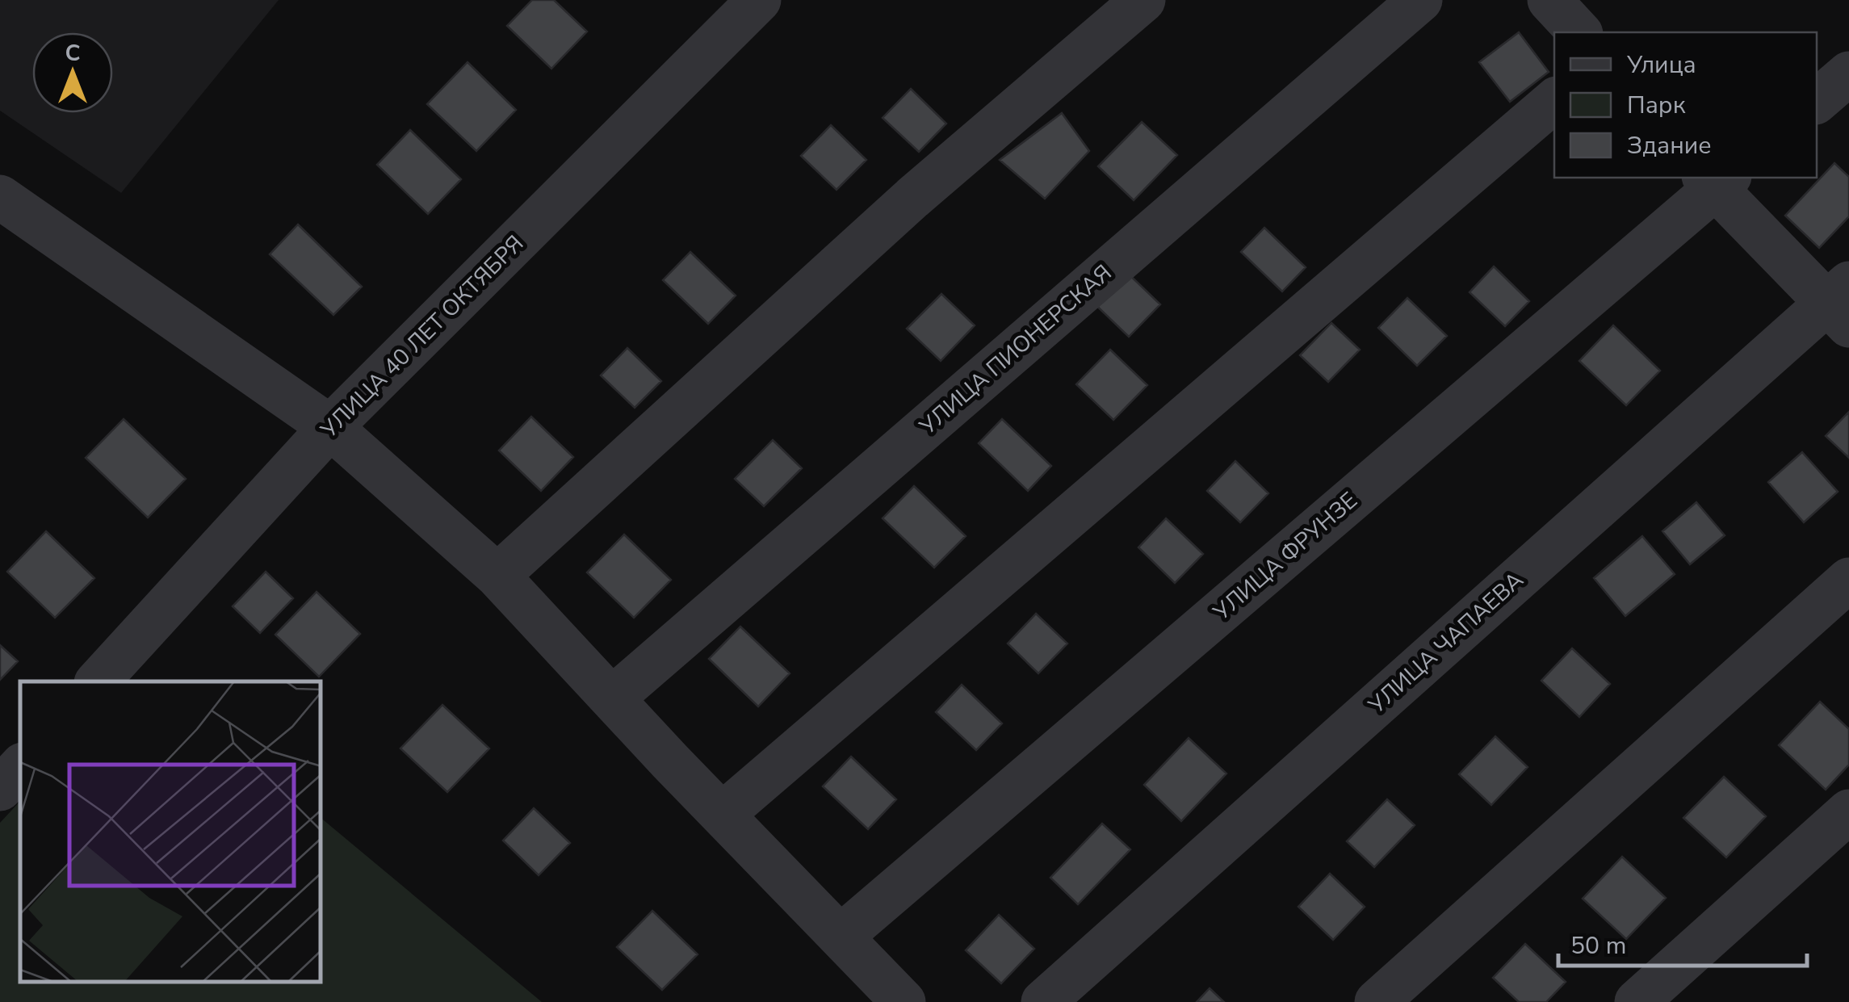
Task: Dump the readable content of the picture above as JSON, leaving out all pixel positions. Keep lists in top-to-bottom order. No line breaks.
{"streets":{"street":["УЛИЦА 40 ЛЕТ ОКТЯБРЯ","УЛИЦА ПИОНЕРСКАЯ","УЛИЦА ФРУНЗЕ","УЛИЦА ЧАПАЕВА"]},"legend":["Улица","Парк","Здание"],"scale_bar":"50 m","north":"top"}
